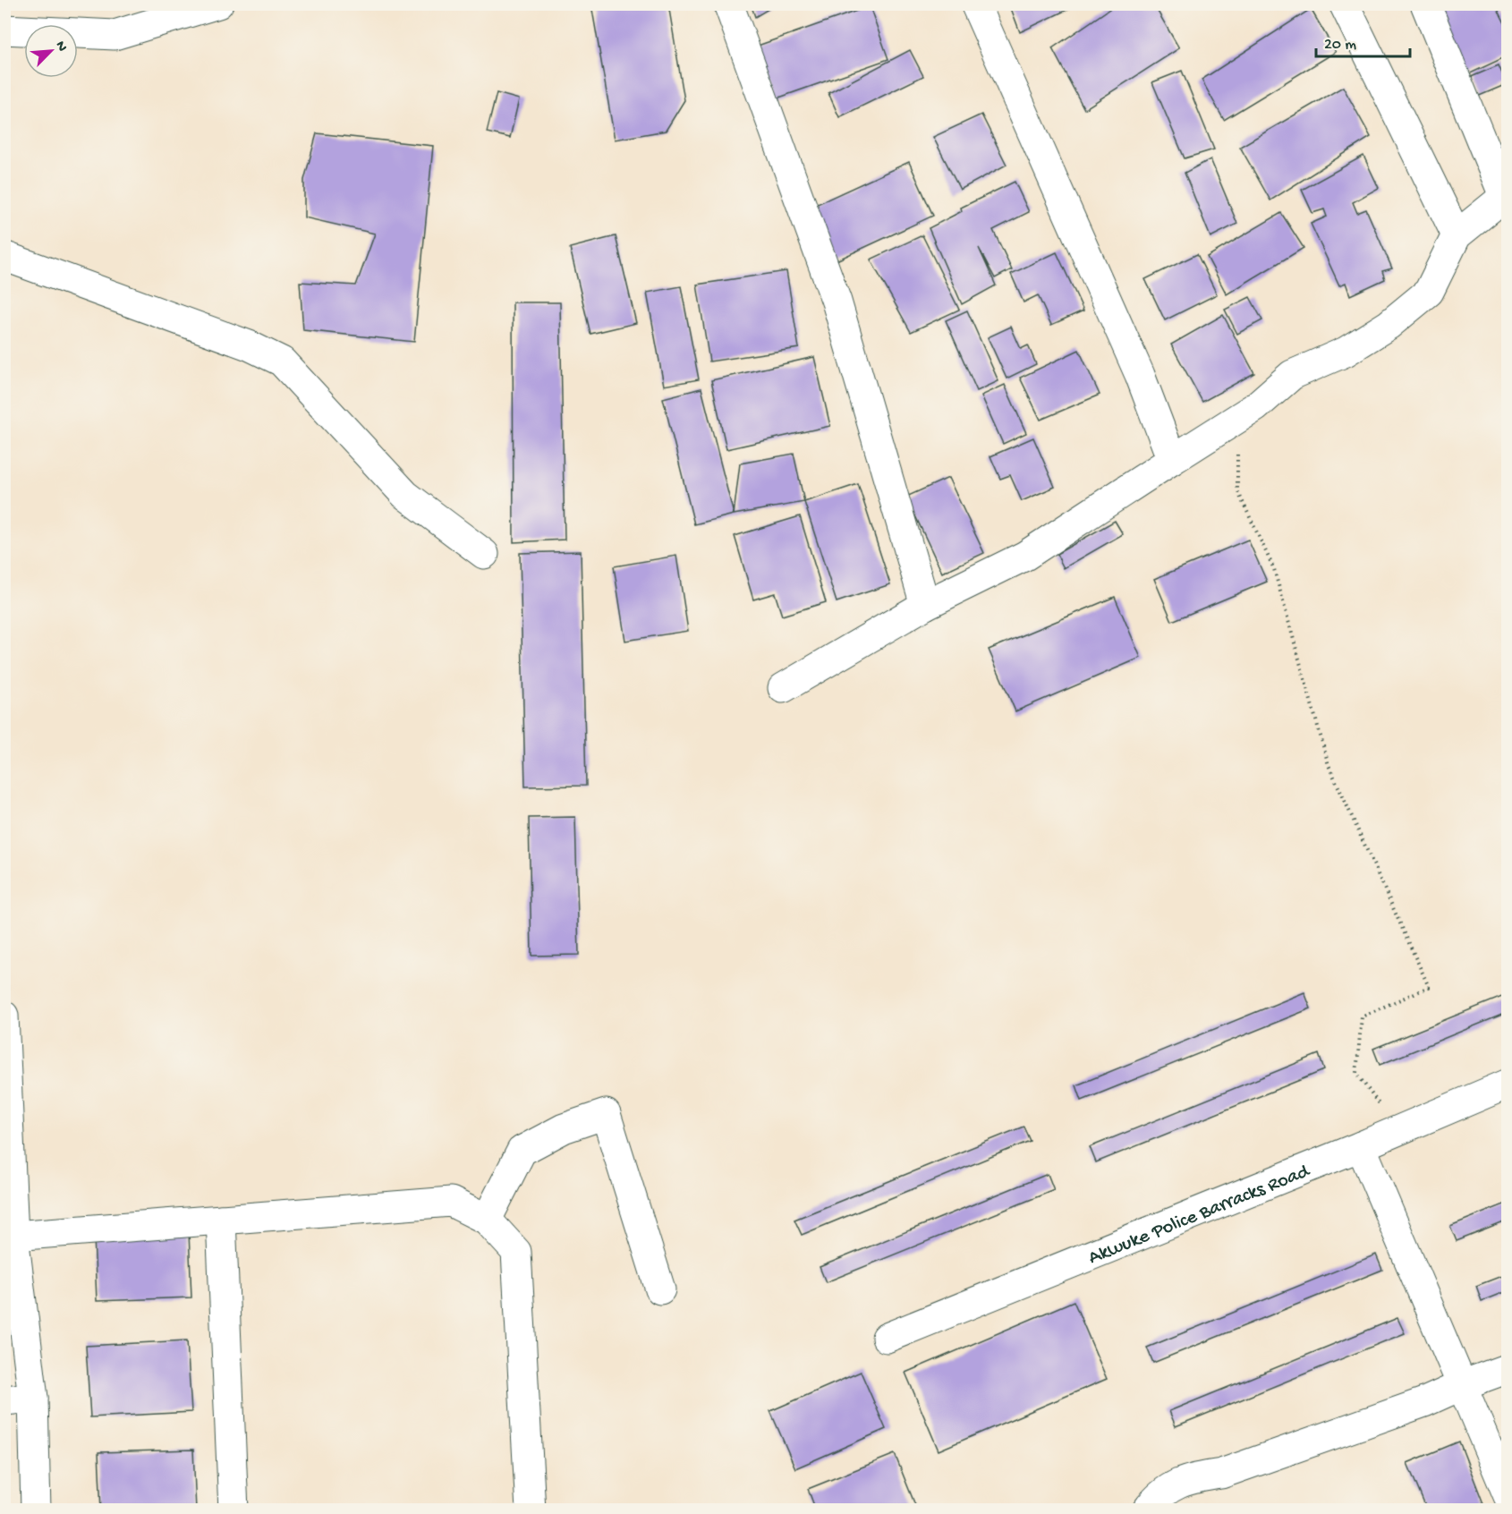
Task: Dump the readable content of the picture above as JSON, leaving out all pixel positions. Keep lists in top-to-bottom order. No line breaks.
{"streets":{"street":["Akwuke Police Barracks Road"]},"scale_bar":"20 m","north":"top right"}
